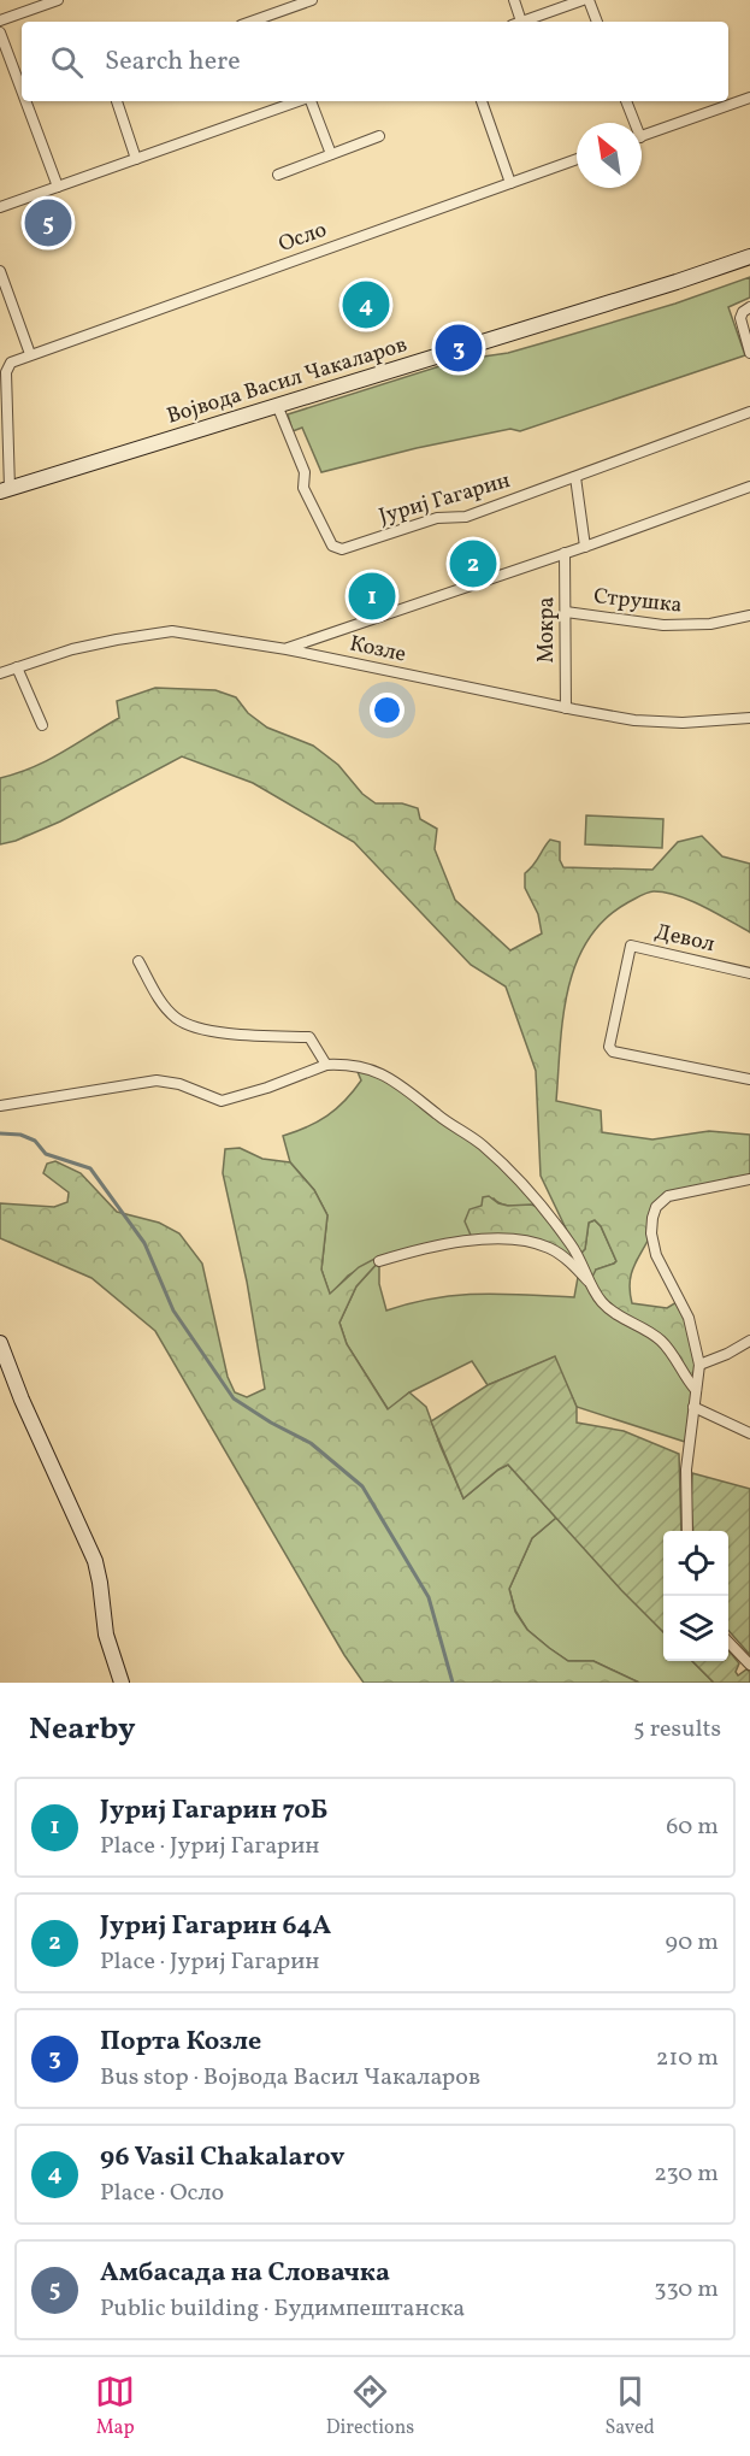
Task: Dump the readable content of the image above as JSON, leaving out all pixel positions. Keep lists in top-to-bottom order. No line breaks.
{"streets":{"street":["Осло","Војвода Васил Чакаларов","Јуриј Гагарин","Струшка","Мокра","Козле","Девол"]},"crossings":[["Војвода Васил Чакаларов","Јуриј Гагарин"],["Струшка","Мокра"],["Мокра","Козле"]],"north":"top left","page":{"search":"Search here","pins":["5","4","3","2","1"],"heading":["Nearby","5 results"],"list":[{"mark":"1","name":"Јуриј Гагарин 70Б","note":"Place · Јуриј Гагарин","value":"60 m"},{"mark":"2","name":"Јуриј Гагарин 64А","note":"Place · Јуриј Гагарин","value":"90 m"},{"mark":"3","name":"Порта Козле","note":"Bus stop · Војвода Васил Чакаларов","value":"210 m"},{"mark":"4","name":"96 Vasil Chakalarov","note":"Place · Осло","value":"230 m"},{"mark":"5","name":"Амбасада на Словачка","note":"Public building · Будимпештанска","value":"330 m"}],"nav":["Map","Directions","Saved"]}}
